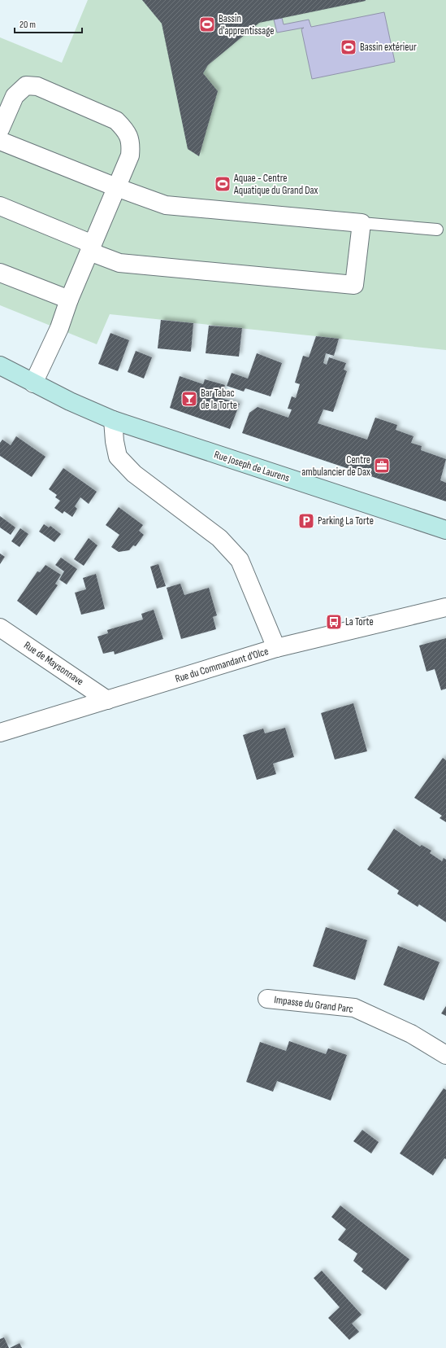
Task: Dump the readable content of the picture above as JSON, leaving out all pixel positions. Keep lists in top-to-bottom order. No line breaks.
{"streets":{"main road":["Rue Joseph de Laurens"],"street":["Rue de Maysonnave","Rue du Commandant d'Olce","Impasse du Grand Parc"]},"crossings":[["Rue de Maysonnave","Rue du Commandant d'Olce"]],"places":{"sports":["Bassin d'apprentissage","Bassin extérieur","Aquae - Centre Aquatique du Grand Dax"],"bar":["Bar Tabac de la Torte"],"office":["Centre ambulancier de Dax"],"parking":["Parking La Torte"],"bus stop":["La Torte"]},"scale_bar":"20 m"}
